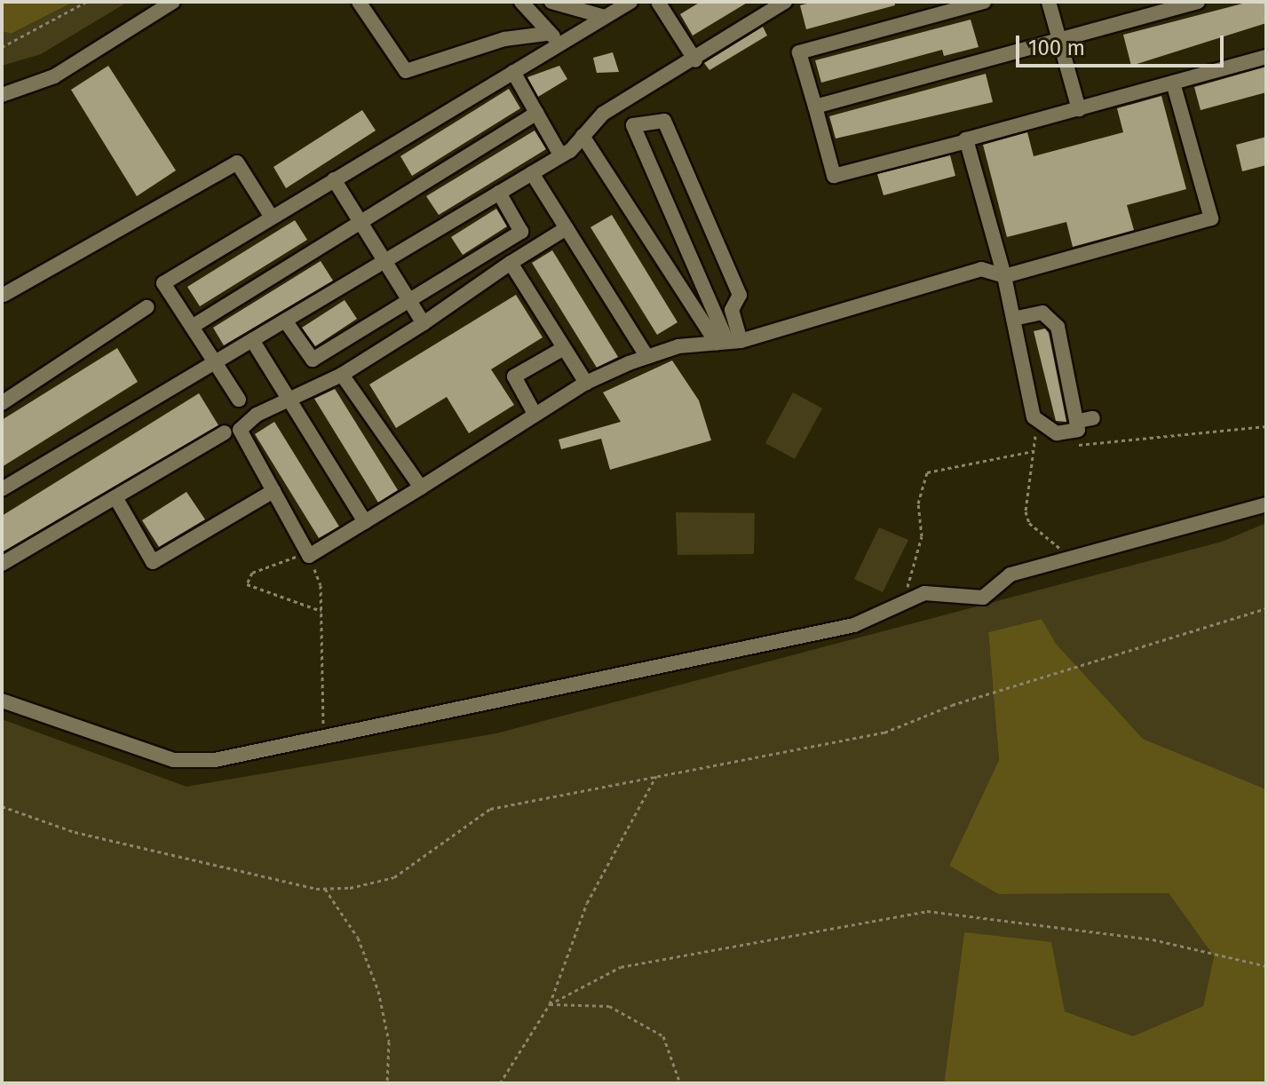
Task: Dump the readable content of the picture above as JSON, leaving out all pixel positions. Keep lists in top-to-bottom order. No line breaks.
{"scale_bar":"100 m"}
